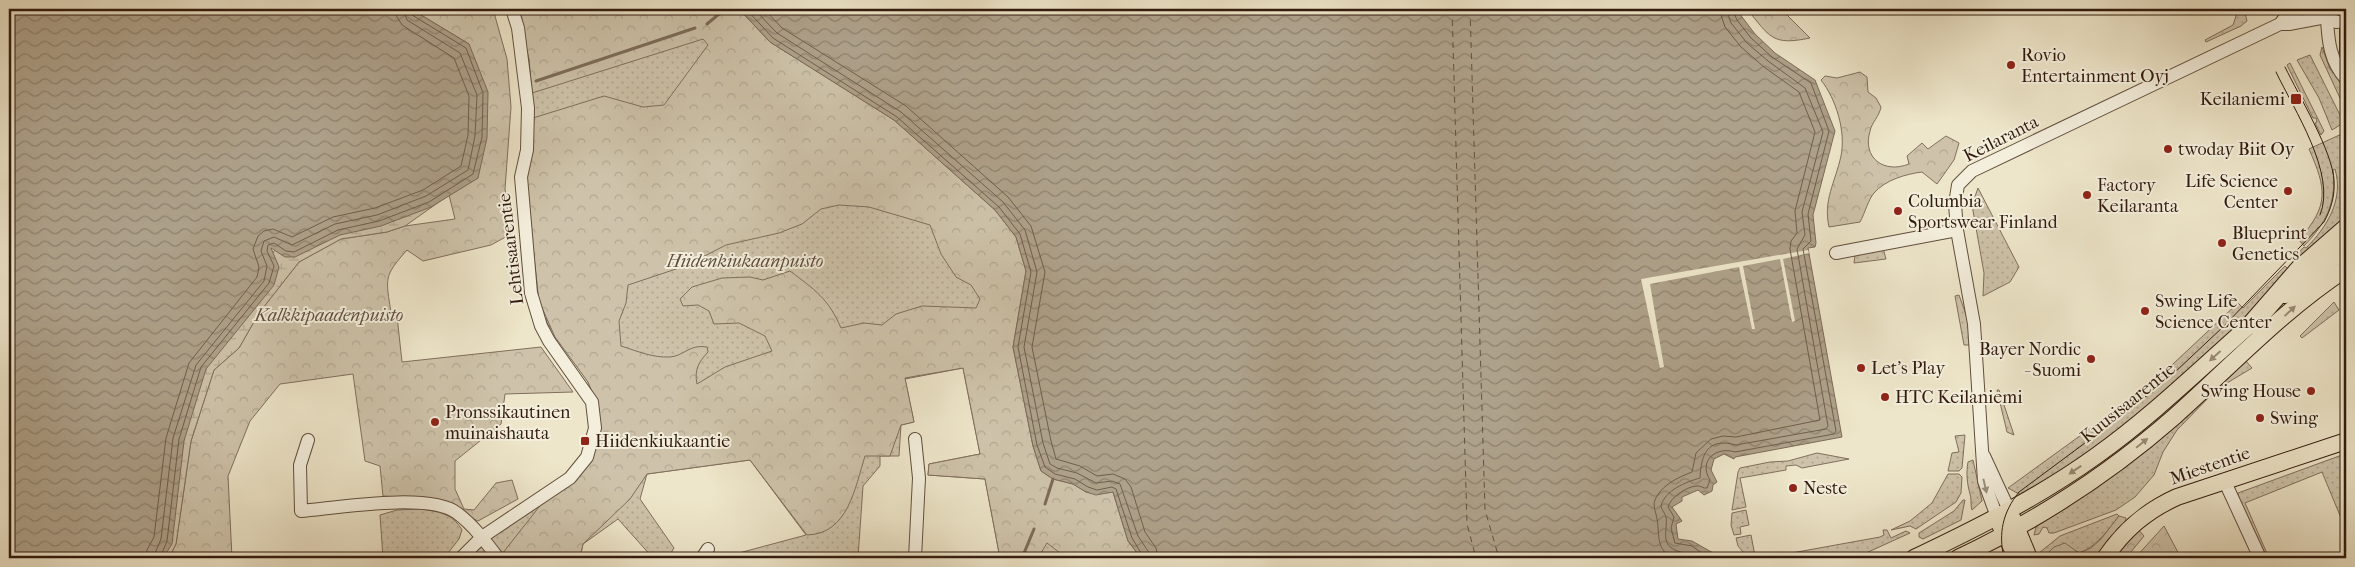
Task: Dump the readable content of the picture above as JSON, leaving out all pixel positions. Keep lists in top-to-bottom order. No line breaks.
{"streets":{"main road":["Kuusisaarentie","Miestentie"],"street":["Keilaranta","Lehtisaarentie"]},"crossings":[["Keilaranta","Kuusisaarentie"]],"parks":["Hiidenkiukaanpuisto","Kalkkipaadenpuisto"],"places":{"other":["Rovio Entertainment Oyj","twoday Biit Oy","Life Science Center","Factory Keilaranta","Columbia Sportswear Finland","Blueprint Genetics","Swing Life Science Center","Bayer Nordic - Suomi","Let's Play","Swing House","HTC Keilaniemi","Swing","Pronssikautinen muinaishauta","Neste"],"transit":["Keilaniemi","Hiidenkiukaantie"]}}
